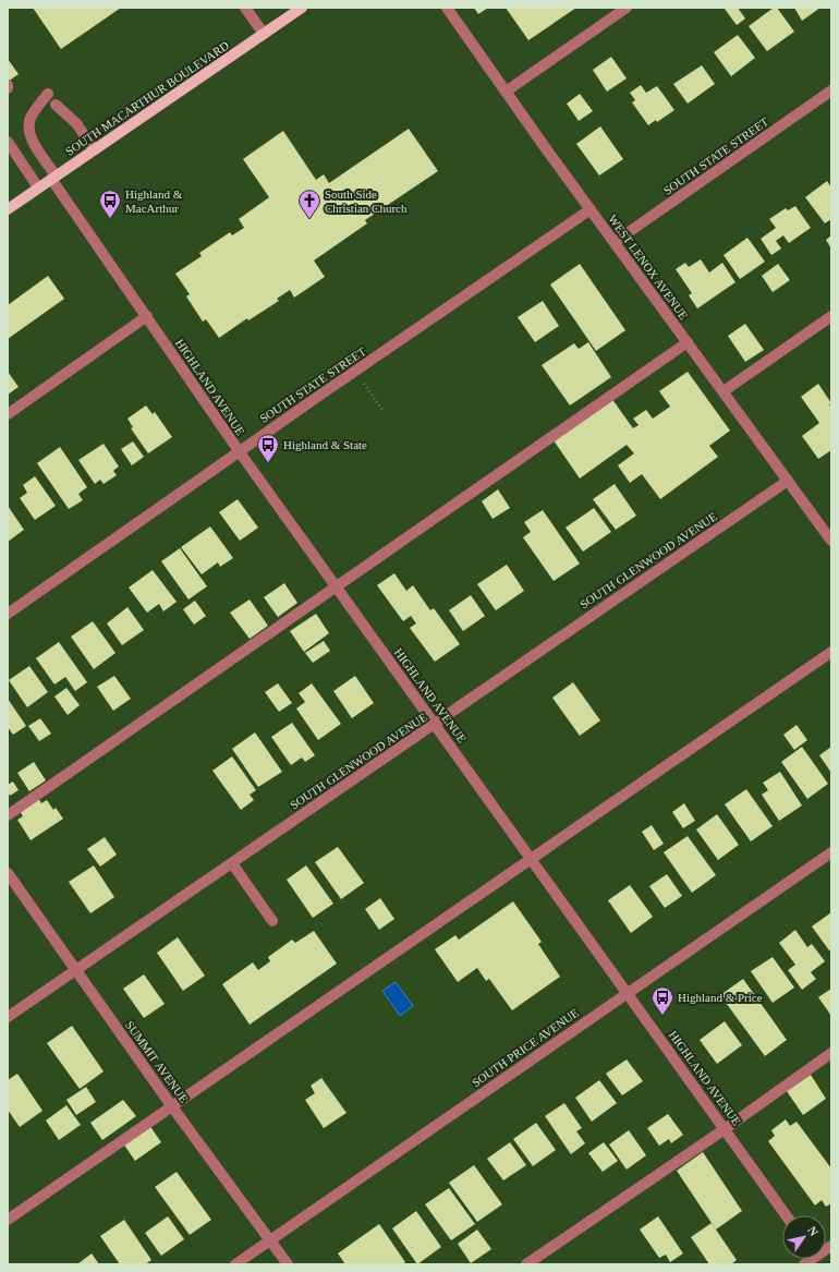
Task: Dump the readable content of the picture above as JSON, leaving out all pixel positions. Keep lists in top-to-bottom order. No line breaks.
{"streets":{"main road":["SOUTH MACARTHUR BOULEVARD"],"street":["SOUTH STATE STREET","WEST LENOX AVENUE","HIGHLAND AVENUE","SOUTH GLENWOOD AVENUE","SOUTH PRICE AVENUE","SUMMIT AVENUE"]},"crossings":[["SOUTH MACARTHUR BOULEVARD","HIGHLAND AVENUE"],["SOUTH STATE STREET","WEST LENOX AVENUE"],["SOUTH STATE STREET","HIGHLAND AVENUE"],["WEST LENOX AVENUE","SOUTH GLENWOOD AVENUE"],["HIGHLAND AVENUE","SOUTH GLENWOOD AVENUE"],["HIGHLAND AVENUE","SOUTH PRICE AVENUE"],["SOUTH GLENWOOD AVENUE","SUMMIT AVENUE"],["SOUTH PRICE AVENUE","SUMMIT AVENUE"]],"places":{"bus stop":["Highland & MacArthur","Highland & State","Highland & Price"],"church":["South Side Christian Church"]},"north":"top right"}
